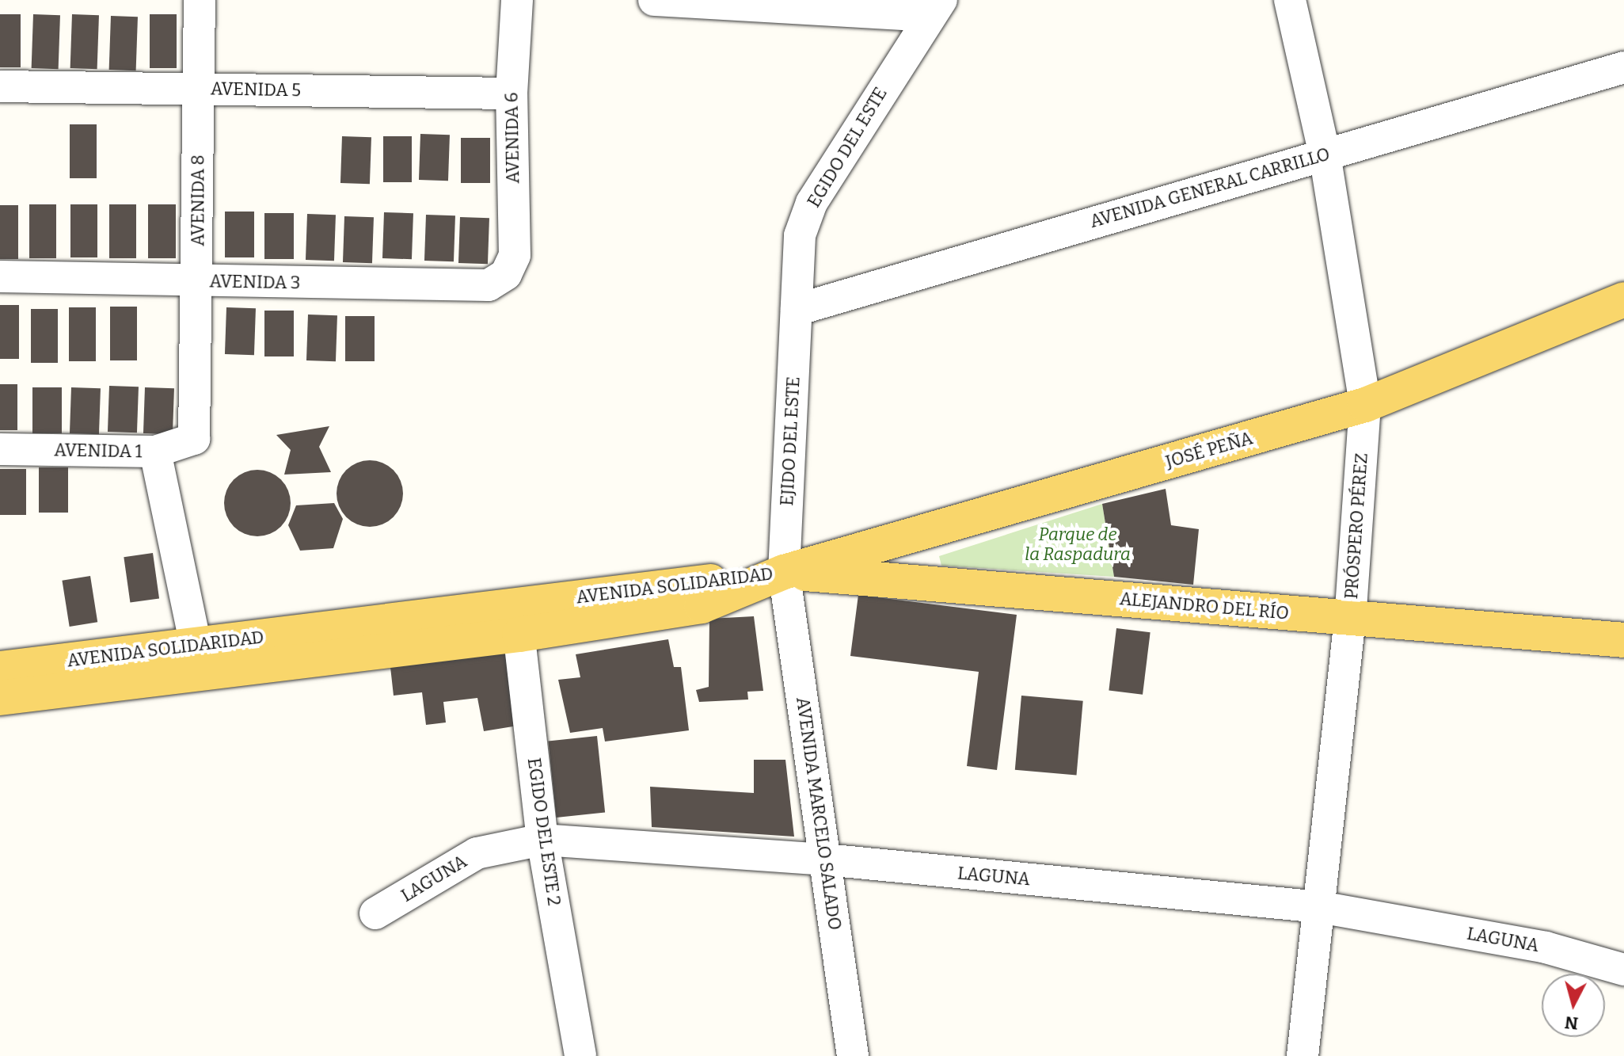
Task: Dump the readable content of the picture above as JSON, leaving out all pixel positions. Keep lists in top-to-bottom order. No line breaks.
{"streets":{"main road":["JOSÉ PEÑA","AVENIDA SOLIDARIDAD","ALEJANDRO DEL RÍO"],"street":["AVENIDA 5","AVENIDA 6","EGIDO DEL ESTE","AVENIDA GENERAL CARRILLO","AVENIDA 8","AVENIDA 3","EJIDO DEL ESTE","AVENIDA 1","PRÓSPERO PÉREZ","AVENIDA MARCELO SALADO","EGIDO DEL ESTE 2","LAGUNA"]},"crossings":[["AVENIDA 5","AVENIDA 6"],["AVENIDA 5","AVENIDA 8"],["AVENIDA 6","AVENIDA 3"],["EGIDO DEL ESTE","AVENIDA GENERAL CARRILLO"],["EGIDO DEL ESTE","EJIDO DEL ESTE"],["AVENIDA GENERAL CARRILLO","EJIDO DEL ESTE"],["AVENIDA GENERAL CARRILLO","PRÓSPERO PÉREZ"],["AVENIDA 8","AVENIDA 3"],["AVENIDA 8","AVENIDA 1"],["EJIDO DEL ESTE","JOSÉ PEÑA"],["EJIDO DEL ESTE","AVENIDA SOLIDARIDAD"],["EJIDO DEL ESTE","ALEJANDRO DEL RÍO"],["EJIDO DEL ESTE","AVENIDA MARCELO SALADO"],["JOSÉ PEÑA","PRÓSPERO PÉREZ"],["JOSÉ PEÑA","AVENIDA SOLIDARIDAD"],["JOSÉ PEÑA","ALEJANDRO DEL RÍO"],["JOSÉ PEÑA","AVENIDA MARCELO SALADO"],["PRÓSPERO PÉREZ","ALEJANDRO DEL RÍO"],["PRÓSPERO PÉREZ","LAGUNA"],["AVENIDA SOLIDARIDAD","ALEJANDRO DEL RÍO"],["AVENIDA SOLIDARIDAD","AVENIDA MARCELO SALADO"],["AVENIDA SOLIDARIDAD","EGIDO DEL ESTE 2"],["ALEJANDRO DEL RÍO","AVENIDA MARCELO SALADO"],["AVENIDA MARCELO SALADO","LAGUNA"],["EGIDO DEL ESTE 2","LAGUNA"]],"parks":["Parque de la Raspadura"],"north":"bottom"}
